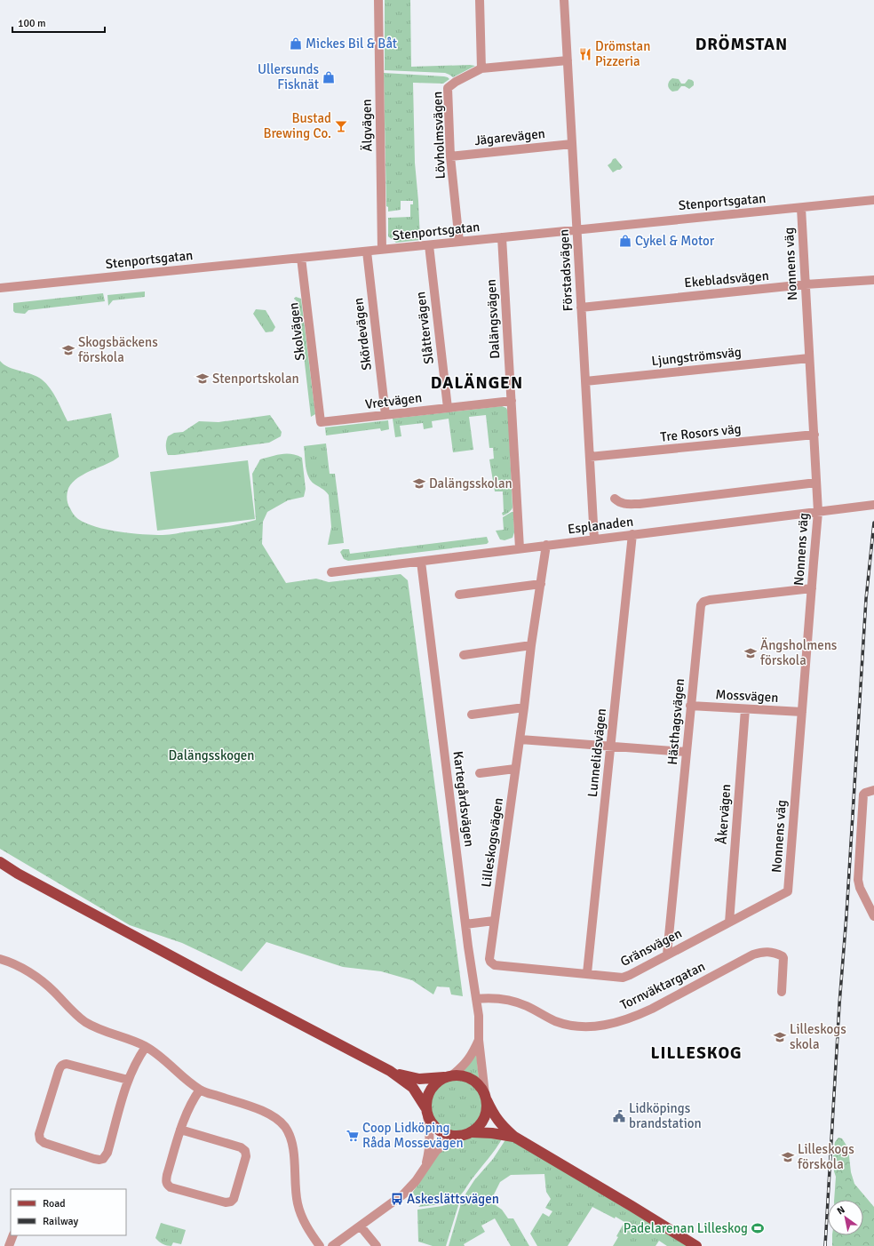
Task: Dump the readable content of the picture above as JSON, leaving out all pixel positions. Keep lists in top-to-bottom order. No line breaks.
{"streets":{"street":["Älgvägen","Lövholmsvägen","Jägarevägen","Stenportsgatan","Nonnens väg","Förstadsvägen","Ekebladsvägen","Dalängsvägen","Slåttervägen","Skolvägen","Skördevägen","Ljungströmsväg","Vretvägen","Tre Rosors väg","Esplanaden","Mossvägen","Hästhagsvägen","Lunnelidsvägen","Kartegårdsvägen","Åkervägen","Lilleskogsvägen","Gränsvägen","Tornväktargatan"]},"crossings":[["Älgvägen","Stenportsgatan"],["Lövholmsvägen","Jägarevägen"],["Lövholmsvägen","Stenportsgatan"],["Lövholmsvägen","Förstadsvägen"],["Jägarevägen","Förstadsvägen"],["Stenportsgatan","Nonnens väg"],["Stenportsgatan","Förstadsvägen"],["Stenportsgatan","Dalängsvägen"],["Stenportsgatan","Slåttervägen"],["Stenportsgatan","Skolvägen"],["Stenportsgatan","Skördevägen"],["Nonnens väg","Ekebladsvägen"],["Nonnens väg","Ljungströmsväg"],["Nonnens väg","Tre Rosors väg"],["Nonnens väg","Esplanaden"],["Nonnens väg","Mossvägen"],["Nonnens väg","Hästhagsvägen"],["Nonnens väg","Gränsvägen"],["Förstadsvägen","Ekebladsvägen"],["Förstadsvägen","Ljungströmsväg"],["Förstadsvägen","Tre Rosors väg"],["Förstadsvägen","Esplanaden"],["Dalängsvägen","Vretvägen"],["Dalängsvägen","Esplanaden"],["Slåttervägen","Vretvägen"],["Skolvägen","Vretvägen"],["Skördevägen","Vretvägen"],["Esplanaden","Lunnelidsvägen"],["Esplanaden","Kartegårdsvägen"],["Esplanaden","Lilleskogsvägen"],["Mossvägen","Hästhagsvägen"],["Mossvägen","Åkervägen"],["Hästhagsvägen","Gränsvägen"],["Lunnelidsvägen","Gränsvägen"],["Kartegårdsvägen","Tornväktargatan"],["Åkervägen","Gränsvägen"],["Lilleskogsvägen","Gränsvägen"]],"districts":["DRÖMSTAN","DALÄNGEN","LILLESKOG"],"parks":["Dalängsskogen"],"places":{"shop":["Mickes Bil & Båt","Ullersunds Fisknät","Cykel & Motor"],"restaurant":["Drömstan Pizzeria"],"bar":["Bustad Brewing Co."],"school or university":["Skogsbäckens förskola","Stenportskolan","Dalängsskolan","Ängsholmens förskola","Lilleskogs skola","Lilleskogs förskola"],"public building":["Lidköpings brandstation"],"supermarket":["Coop Lidköping Råda Mossevägen"],"bus stop":["Askeslättsvägen"],"sports":["Padelarenan Lilleskog"]},"legend":["Road","Railway"],"scale_bar":"100 m","north":"top left"}
